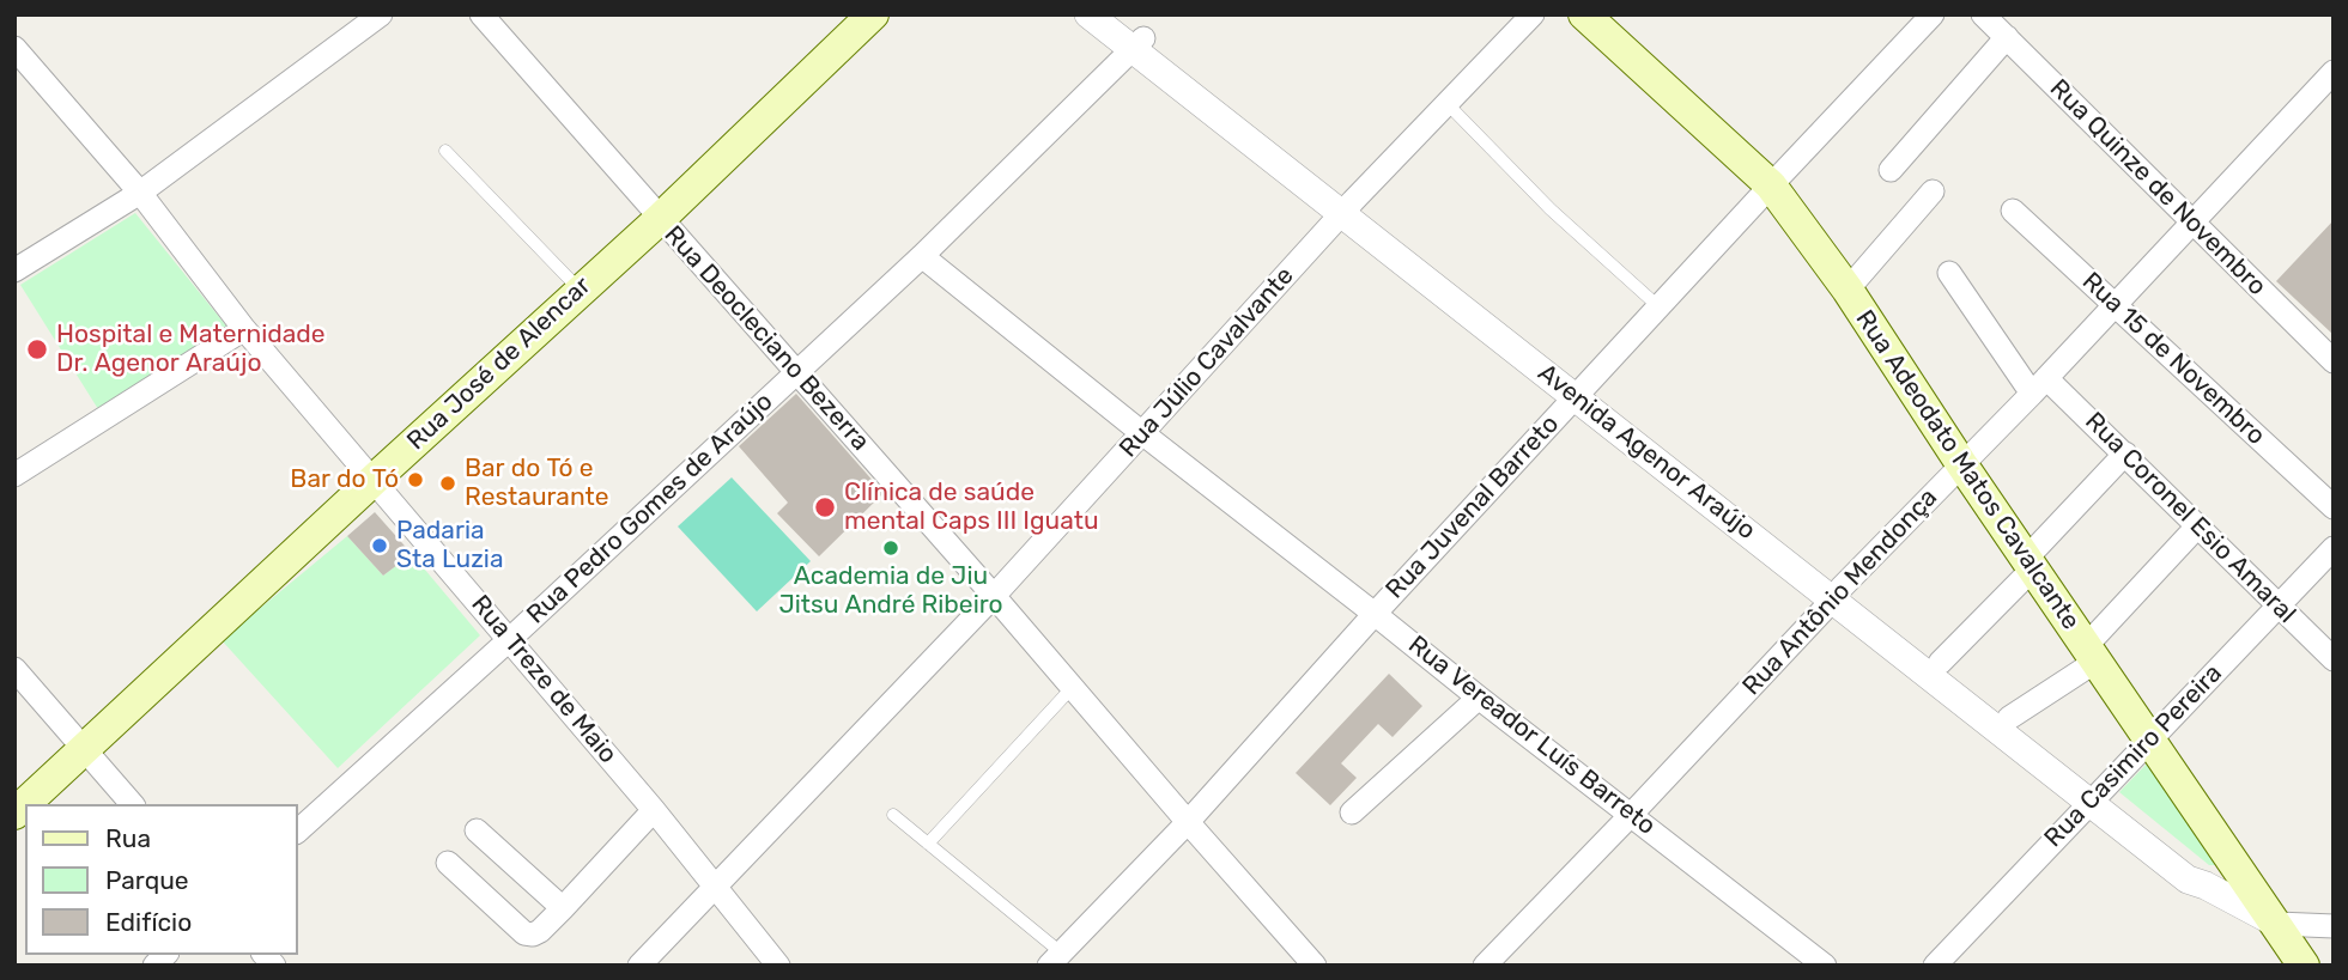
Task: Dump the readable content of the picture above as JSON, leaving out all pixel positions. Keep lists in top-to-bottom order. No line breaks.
{"streets":{"main road":["Rua José de Alencar","Rua Adeodato Matos Cavalcante"],"street":["Rua Quinze de Novembro","Rua Deocleciano Bezerra","Rua 15 de Novembro","Rua Júlio Cavalvante","Avenida Agenor Araújo","Rua Juvenal Barreto","Rua Pedro Gomes de Araújo","Rua Coronel Esio Amaral","Rua Antônio Mendonça","Rua Treze de Maio","Rua Vereador Luís Barreto","Rua Casimiro Pereira"]},"crossings":[["Rua Quinze de Novembro","Rua Antônio Mendonça"],["Rua Deocleciano Bezerra","Rua Júlio Cavalvante"],["Rua Deocleciano Bezerra","Rua José de Alencar"],["Rua Deocleciano Bezerra","Rua Juvenal Barreto"],["Rua Deocleciano Bezerra","Rua Pedro Gomes de Araújo"],["Rua 15 de Novembro","Rua Antônio Mendonça"],["Rua Júlio Cavalvante","Avenida Agenor Araújo"],["Rua Júlio Cavalvante","Rua Treze de Maio"],["Rua Júlio Cavalvante","Rua Vereador Luís Barreto"],["Rua José de Alencar","Rua Treze de Maio"],["Avenida Agenor Araújo","Rua Adeodato Matos Cavalcante"],["Avenida Agenor Araújo","Rua Juvenal Barreto"],["Avenida Agenor Araújo","Rua Pedro Gomes de Araújo"],["Avenida Agenor Araújo","Rua Antônio Mendonça"],["Avenida Agenor Araújo","Rua Casimiro Pereira"],["Rua Adeodato Matos Cavalcante","Rua Juvenal Barreto"],["Rua Adeodato Matos Cavalcante","Rua Antônio Mendonça"],["Rua Adeodato Matos Cavalcante","Rua Casimiro Pereira"],["Rua Juvenal Barreto","Rua Vereador Luís Barreto"],["Rua Pedro Gomes de Araújo","Rua Treze de Maio"],["Rua Pedro Gomes de Araújo","Rua Vereador Luís Barreto"],["Rua Coronel Esio Amaral","Rua Antônio Mendonça"],["Rua Coronel Esio Amaral","Rua Casimiro Pereira"],["Rua Antônio Mendonça","Rua Vereador Luís Barreto"]],"places":["Hospital e Maternidade Dr. Agenor Araújo","Bar do Tó","Bar do Tó e Restaurante","Clínica de saúde mental Caps III Iguatu","Padaria Sta Luzia","Academia de Jiu Jitsu André Ribeiro"],"legend":["Rua","Parque","Edifício"]}
